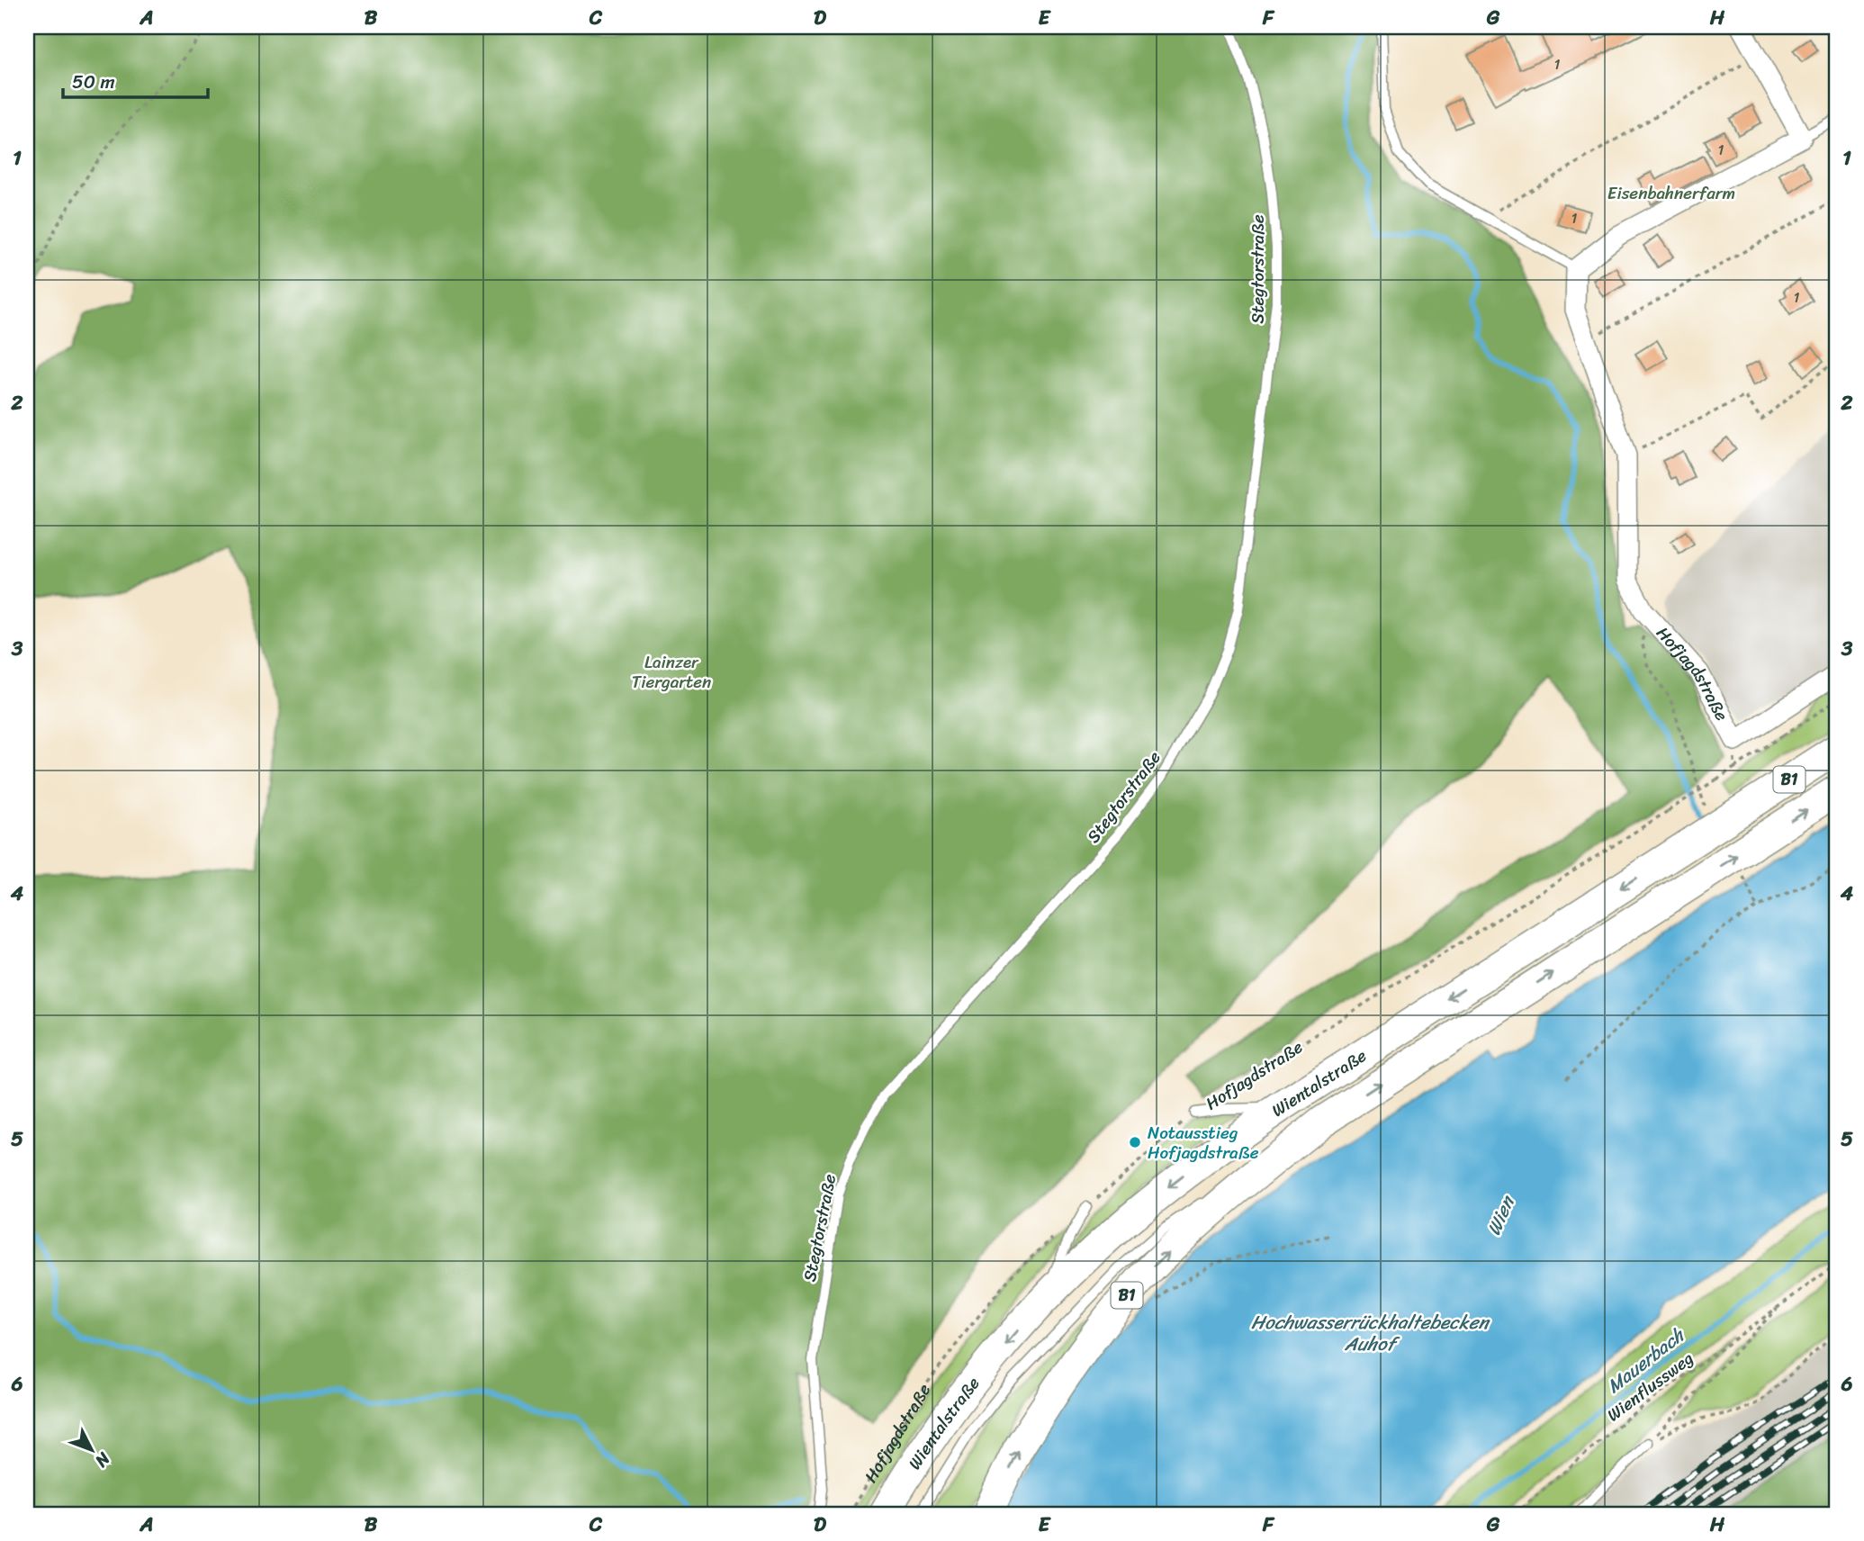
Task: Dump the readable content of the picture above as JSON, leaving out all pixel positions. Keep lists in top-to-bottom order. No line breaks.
{"streets":{"main road":["B1","Wientalstraße"],"street":["Hofjagdstraße"],"lane":["Stegtorstraße"],"path":["Wienflussweg"]},"water":["Wien","Hochwasserrückhaltebecken Auhof","Mauerbach"],"parks":["Eisenbahnerfarm","Lainzer Tiergarten"],"places":["Notausstieg Hofjagdstraße"],"house_numbers":["1","1","1","1"],"scale_bar":"50 m","north":"bottom right","grid":{"columns":["A","B","C","D","E","F","G","H"],"rows":["1","2","3","4","5","6"]}}
